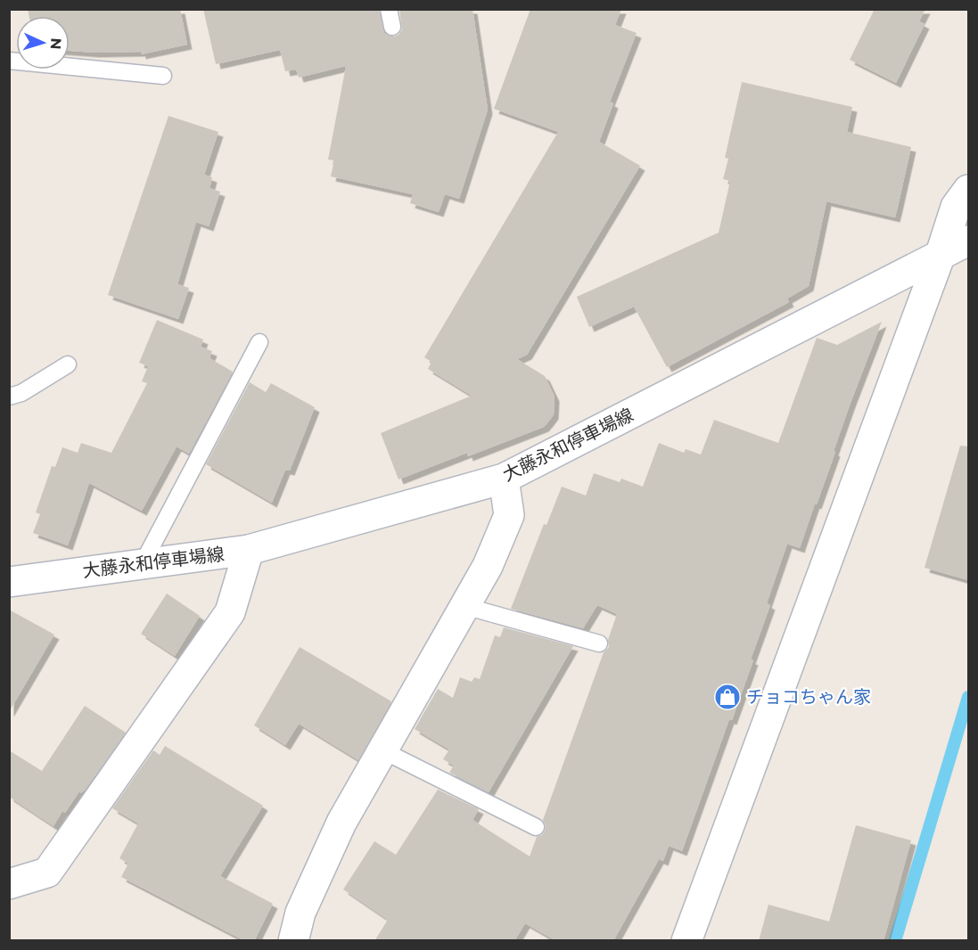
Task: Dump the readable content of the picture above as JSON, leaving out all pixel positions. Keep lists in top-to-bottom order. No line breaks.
{"streets":{"street":["大藤永和停車場線"]},"places":{"shop":["チョコちゃん家"]},"north":"right"}
